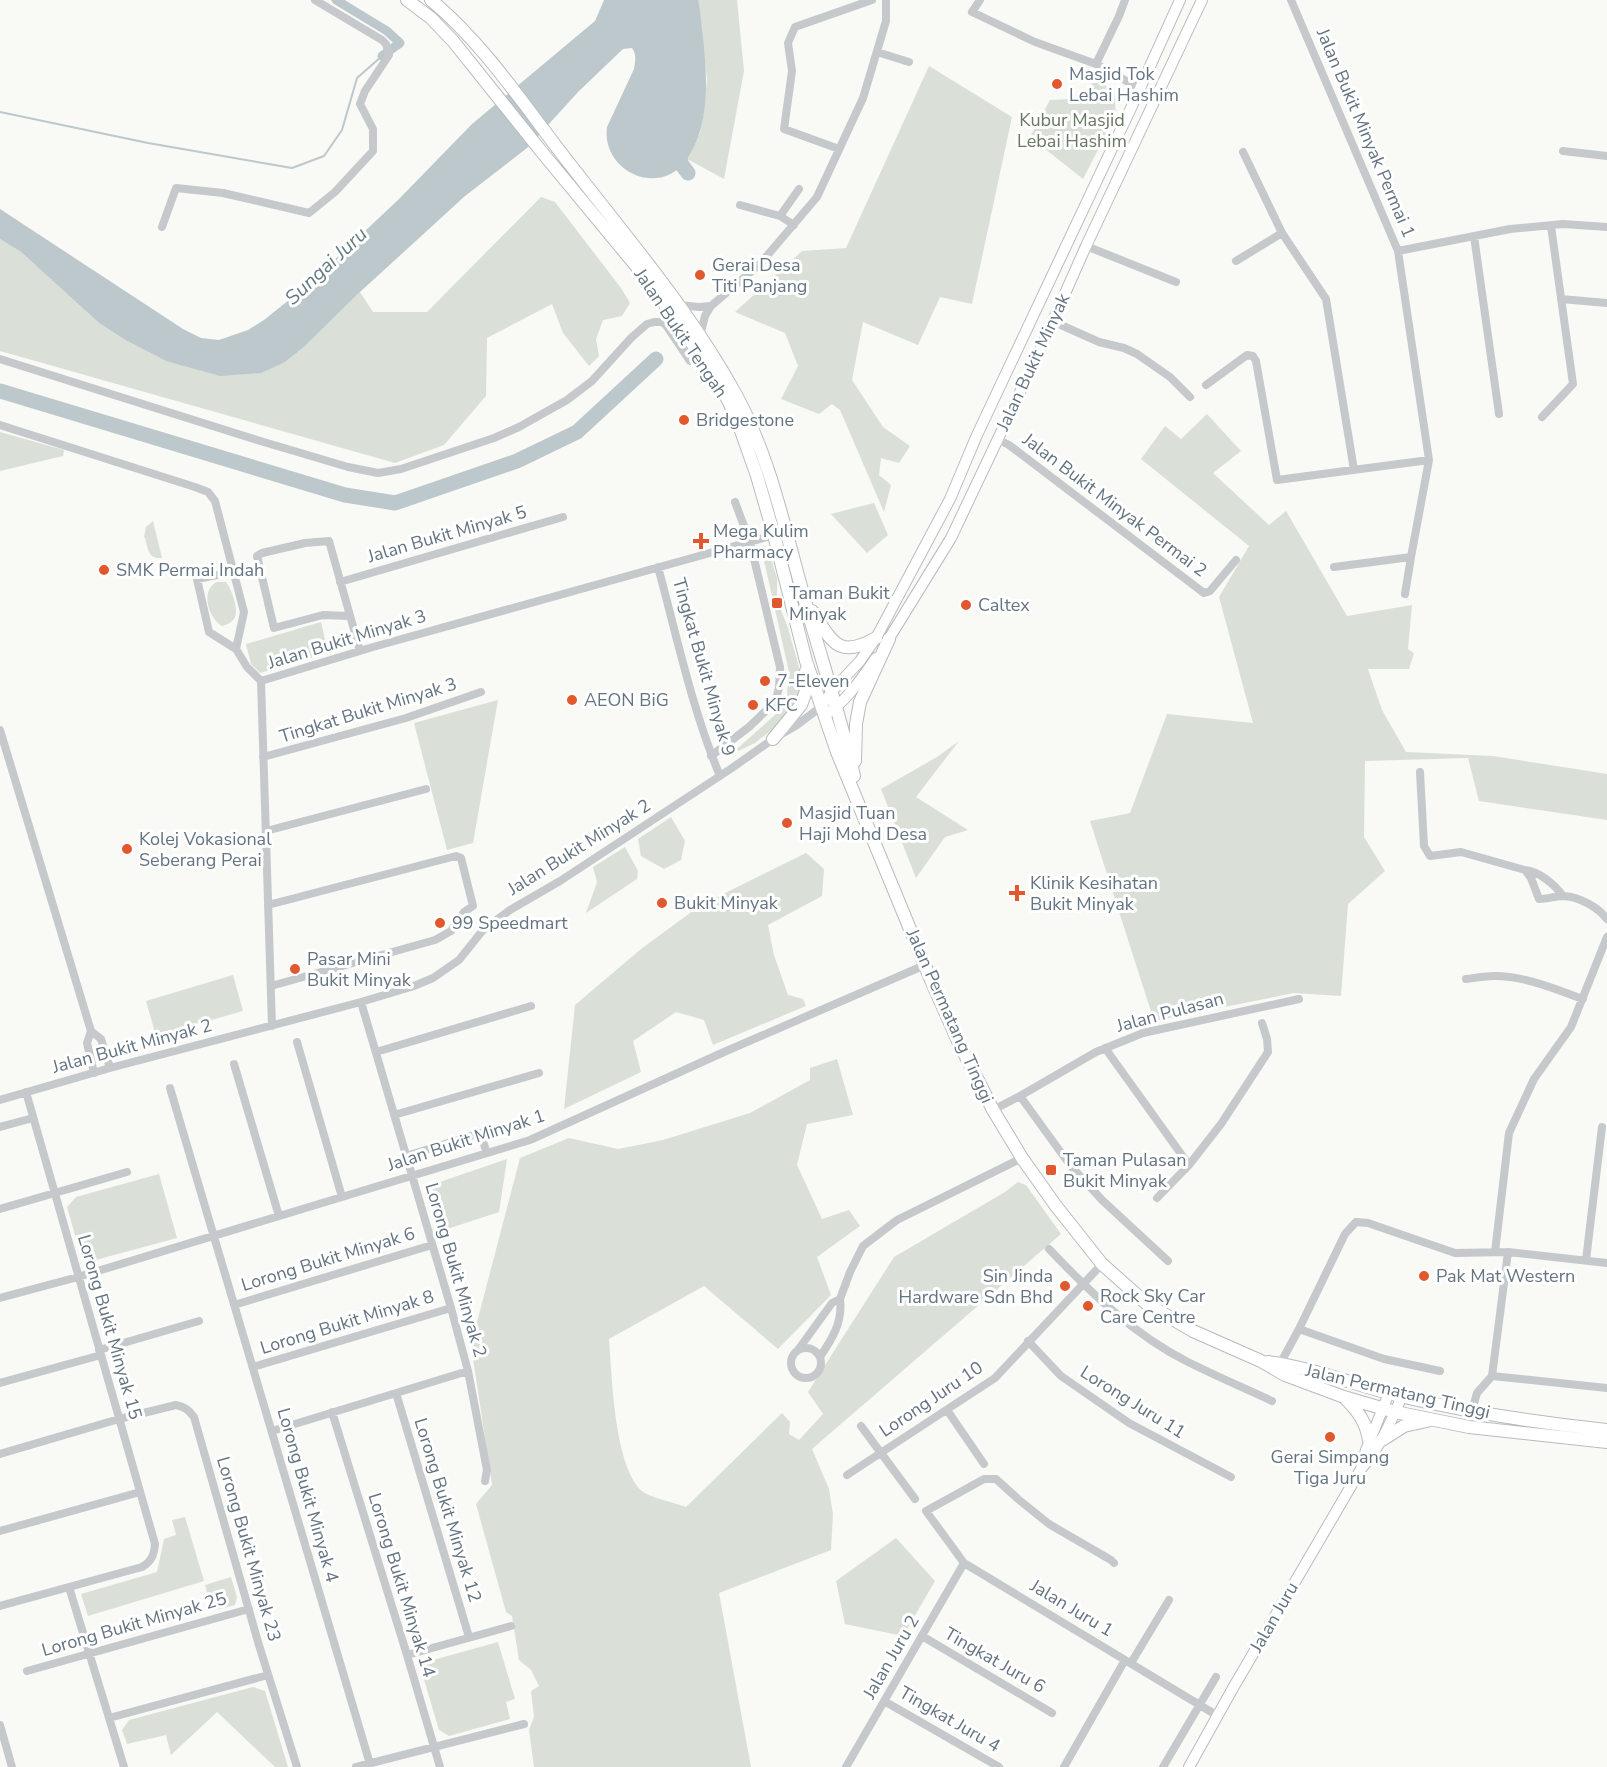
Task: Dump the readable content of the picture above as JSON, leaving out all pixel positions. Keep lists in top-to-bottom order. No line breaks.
{"streets":{"highway":["Jalan Bukit Tengah","Jalan Permatang Tinggi"],"main road":["Jalan Bukit Minyak","Jalan Juru"],"street":["Jalan Bukit Minyak Permai 1","Jalan Bukit Minyak Permai 2","Jalan Bukit Minyak 5","Jalan Bukit Minyak 3","Tingkat Bukit Minyak 9","Tingkat Bukit Minyak 3","Jalan Bukit Minyak 2","Jalan Pulasan","Jalan Bukit Minyak 1","Lorong Bukit Minyak 6","Lorong Bukit Minyak 2","Lorong Bukit Minyak 8","Lorong Bukit Minyak 15","Lorong Juru 10","Lorong Juru 11","Lorong Bukit Minyak 4","Lorong Bukit Minyak 12","Lorong Bukit Minyak 23","Lorong Bukit Minyak 14","Jalan Juru 1","Lorong Bukit Minyak 25","Jalan Juru 2","Tingkat Juru 6","Tingkat Juru 4"]},"crossings":[["Jalan Bukit Tengah","Jalan Bukit Minyak"],["Jalan Bukit Tengah","Jalan Bukit Minyak 3"],["Jalan Bukit Tengah","Jalan Bukit Minyak 2"],["Jalan Bukit Tengah","Jalan Permatang Tinggi"],["Jalan Bukit Minyak","Jalan Bukit Minyak Permai 2"],["Jalan Bukit Minyak","Jalan Bukit Minyak 2"],["Jalan Bukit Minyak 3","Tingkat Bukit Minyak 9"],["Jalan Bukit Minyak 3","Tingkat Bukit Minyak 3"],["Jalan Bukit Minyak 3","Jalan Bukit Minyak 2"],["Tingkat Bukit Minyak 9","Jalan Bukit Minyak 2"],["Jalan Bukit Minyak 2","Lorong Bukit Minyak 2"],["Jalan Bukit Minyak 2","Lorong Bukit Minyak 15"],["Jalan Pulasan","Jalan Permatang Tinggi"],["Jalan Permatang Tinggi","Jalan Bukit Minyak 1"],["Jalan Permatang Tinggi","Lorong Juru 10"],["Jalan Permatang Tinggi","Jalan Juru"],["Jalan Bukit Minyak 1","Lorong Bukit Minyak 2"],["Jalan Bukit Minyak 1","Lorong Bukit Minyak 15"],["Jalan Bukit Minyak 1","Lorong Bukit Minyak 4"],["Lorong Bukit Minyak 6","Lorong Bukit Minyak 2"],["Lorong Bukit Minyak 6","Lorong Bukit Minyak 4"],["Lorong Bukit Minyak 2","Lorong Bukit Minyak 8"],["Lorong Bukit Minyak 8","Lorong Bukit Minyak 4"],["Lorong Bukit Minyak 15","Lorong Bukit Minyak 23"],["Lorong Juru 10","Lorong Juru 11"],["Lorong Bukit Minyak 23","Lorong Bukit Minyak 25"],["Jalan Juru 1","Jalan Juru"],["Jalan Juru 1","Jalan Juru 2"],["Jalan Juru 2","Tingkat Juru 6"],["Jalan Juru 2","Tingkat Juru 4"]],"water":["Sungai Juru"],"parks":["Kubur Masjid Lebai Hashim"],"places":{"other":["Masjid Tok Lebai Hashim","Gerai Desa Titi Panjang","Bridgestone","SMK Permai Indah","Caltex","7-Eleven","AEON BiG","KFC","Masjid Tuan Haji Mohd Desa","Kolej Vokasional Seberang Perai","Bukit Minyak","99 Speedmart","Pasar Mini Bukit Minyak","Pak Mat Western","Sin Jinda Hardware Sdn Bhd","Rock Sky Car Care Centre","Gerai Simpang Tiga Juru"],"health":["Mega Kulim Pharmacy","Klinik Kesihatan Bukit Minyak"],"transit":["Taman Bukit Minyak","Taman Pulasan Bukit Minyak"]}}
